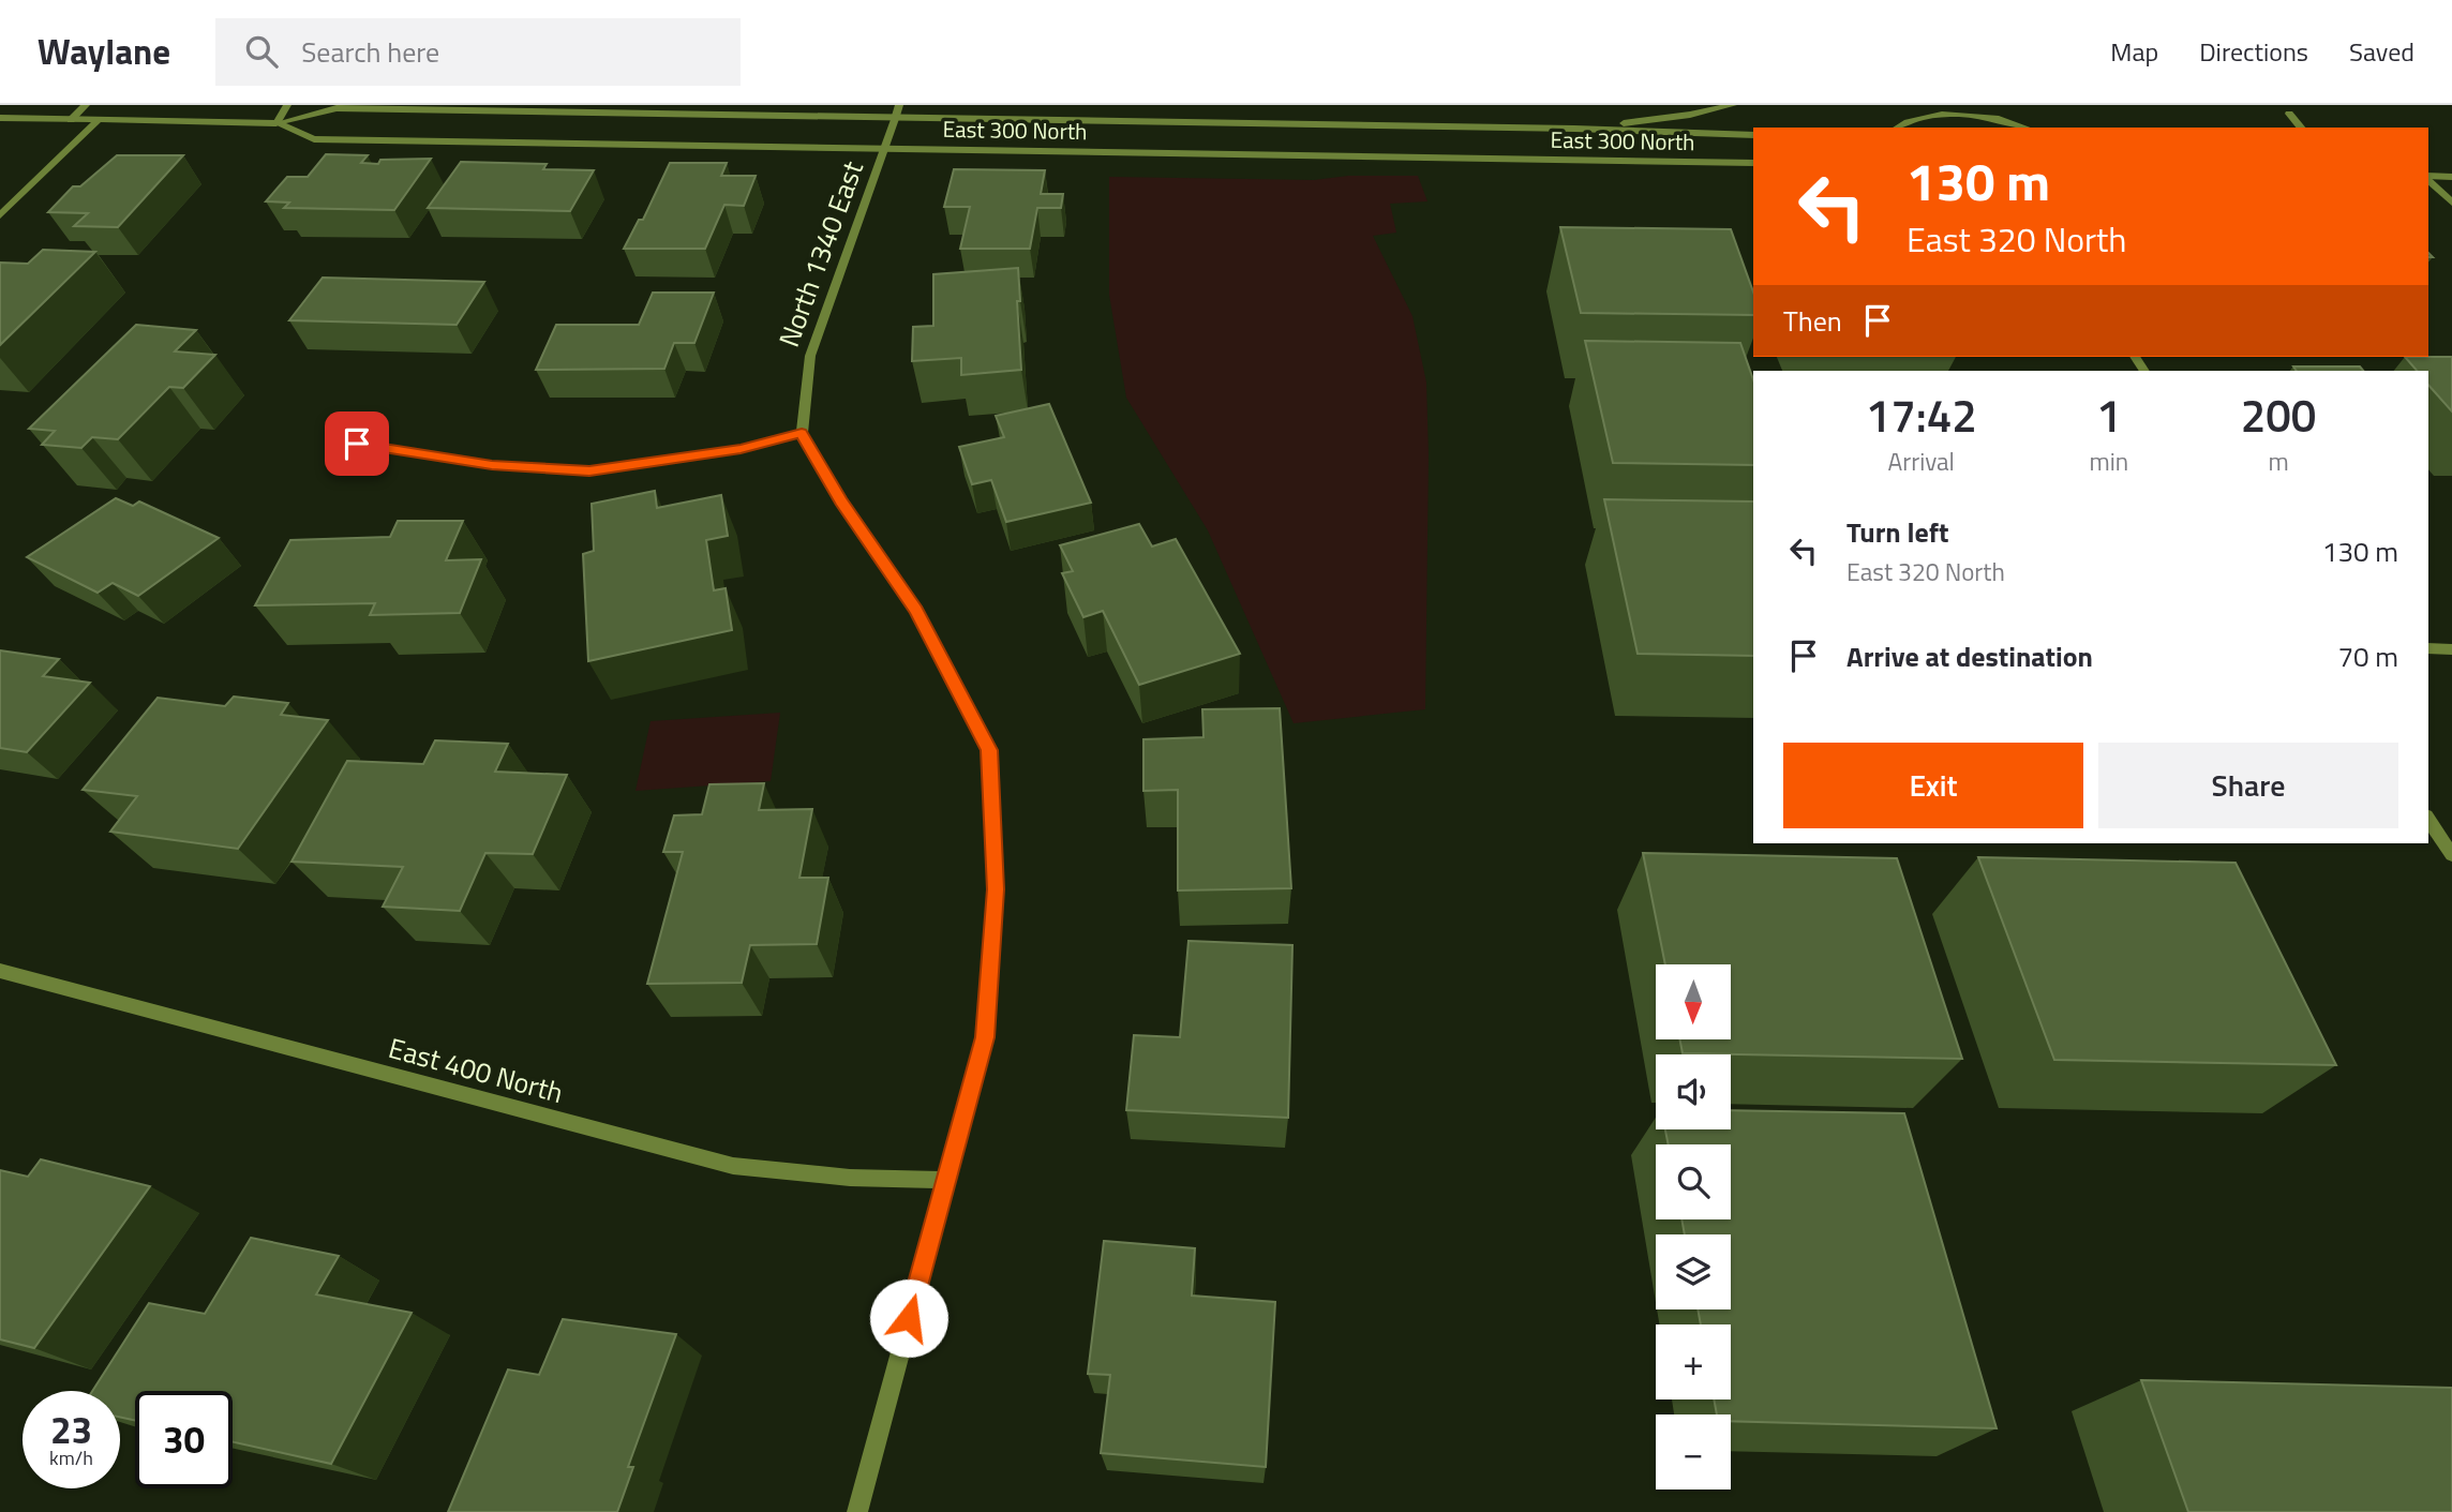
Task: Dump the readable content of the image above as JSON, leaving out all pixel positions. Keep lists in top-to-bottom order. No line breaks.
{"streets":{"street":["East 300 North","North 1340 East","East 400 North"]},"crossings":[["East 300 North","North 1340 East"]],"north":"bottom","page":{"header":"Waylane","search":"Search here","nav":["Map","Directions","Saved"],"turn":["130 m","East 320 North"],"then":"Then","eta":["17:42","Arrival","1","min","200","m"],"list":[{"name":"Turn left","note":"East 320 North","value":"130 m"},{"name":"Arrive at destination","value":"70 m"}],"buttons":["Exit","Share"],"map_buttons":["+","−"],"speed":"23 km/h","limit":"30"}}
